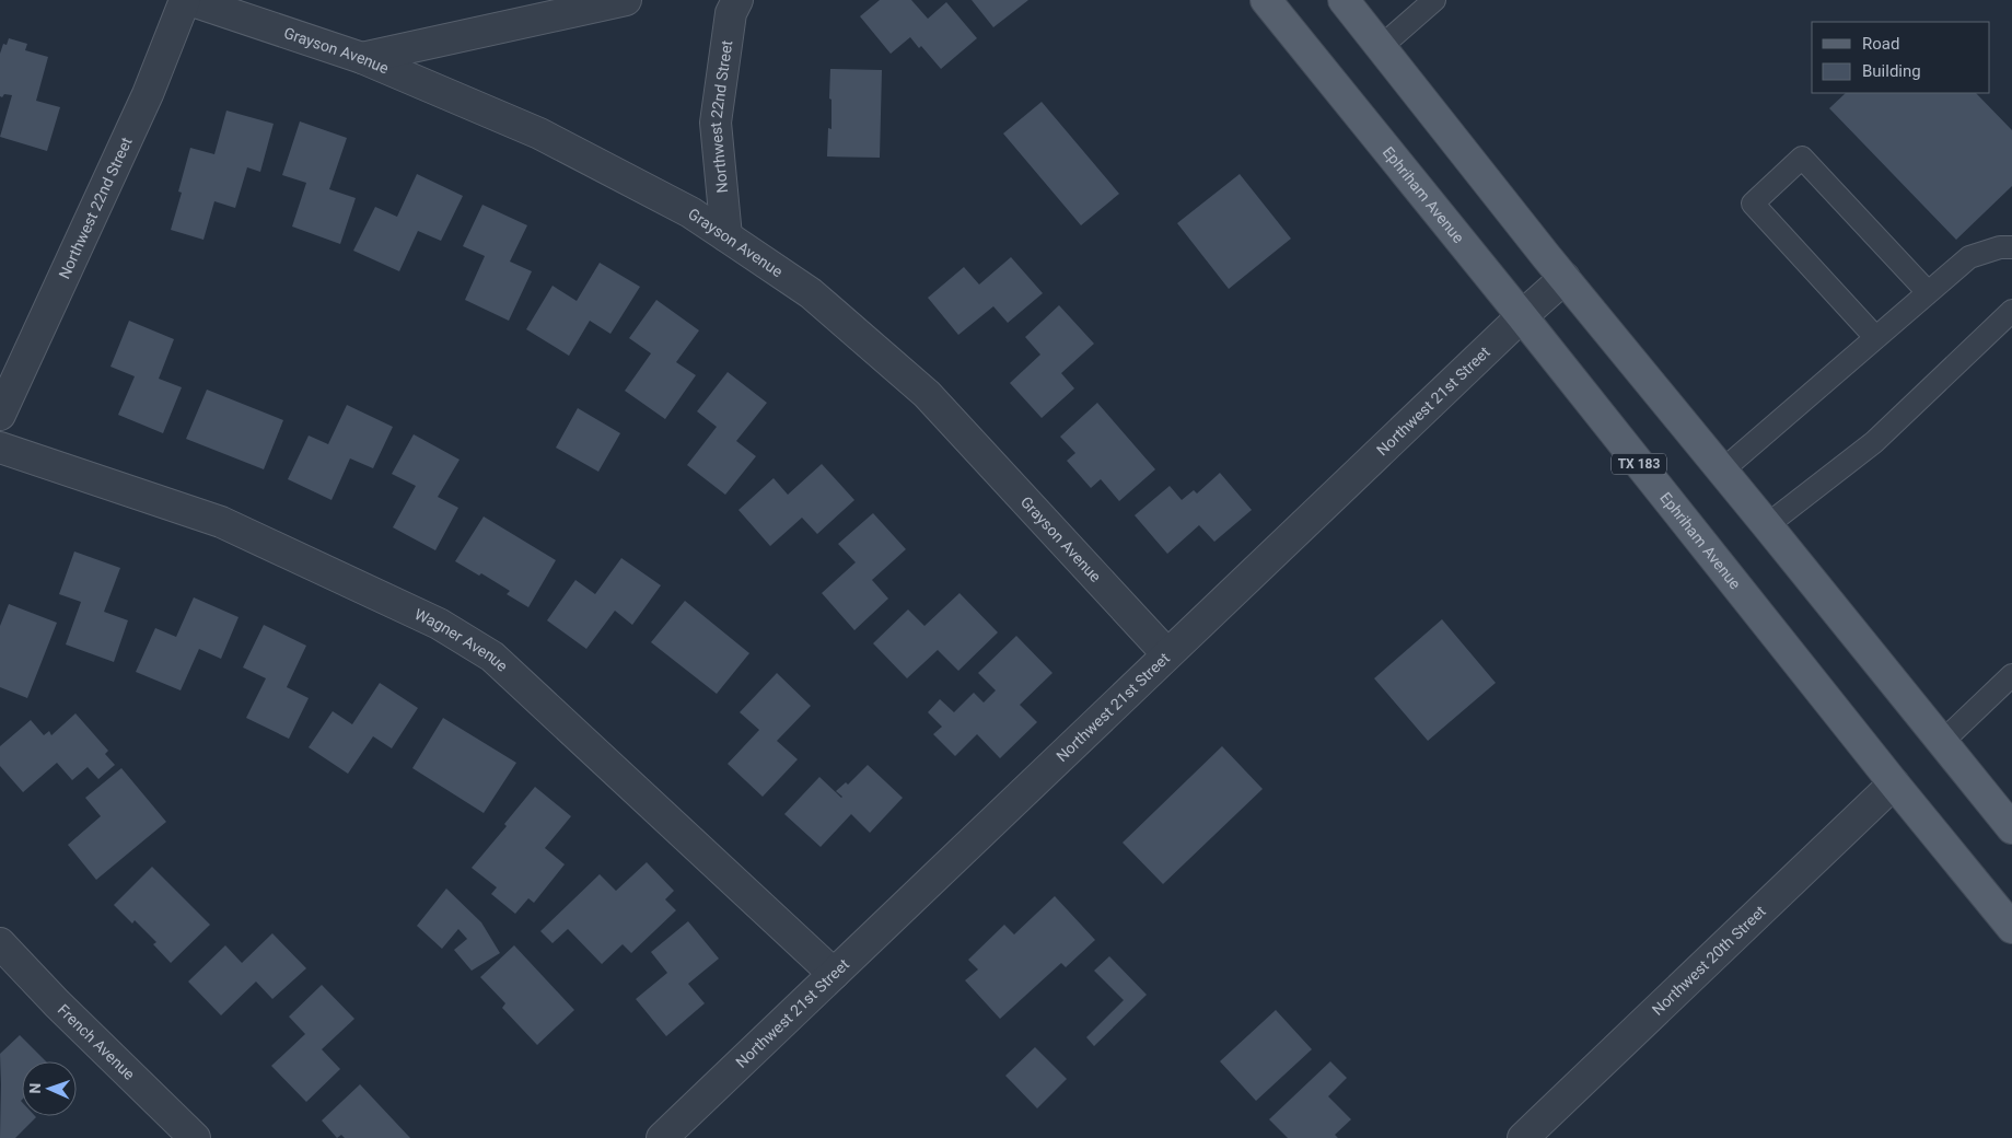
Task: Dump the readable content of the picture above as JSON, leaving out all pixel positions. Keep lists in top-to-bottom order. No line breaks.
{"streets":{"main road":["Ephriham Avenue","TX 183"],"street":["Grayson Avenue","Northwest 22nd Street","Northwest 21st Street","Wagner Avenue","Northwest 20th Street","French Avenue"]},"crossings":[["Grayson Avenue","Northwest 22nd Street"],["Grayson Avenue","Northwest 21st Street"],["Ephriham Avenue","Northwest 21st Street"],["Ephriham Avenue","Northwest 20th Street"],["Northwest 21st Street","Wagner Avenue"]],"legend":["Road","Building"],"north":"left"}
